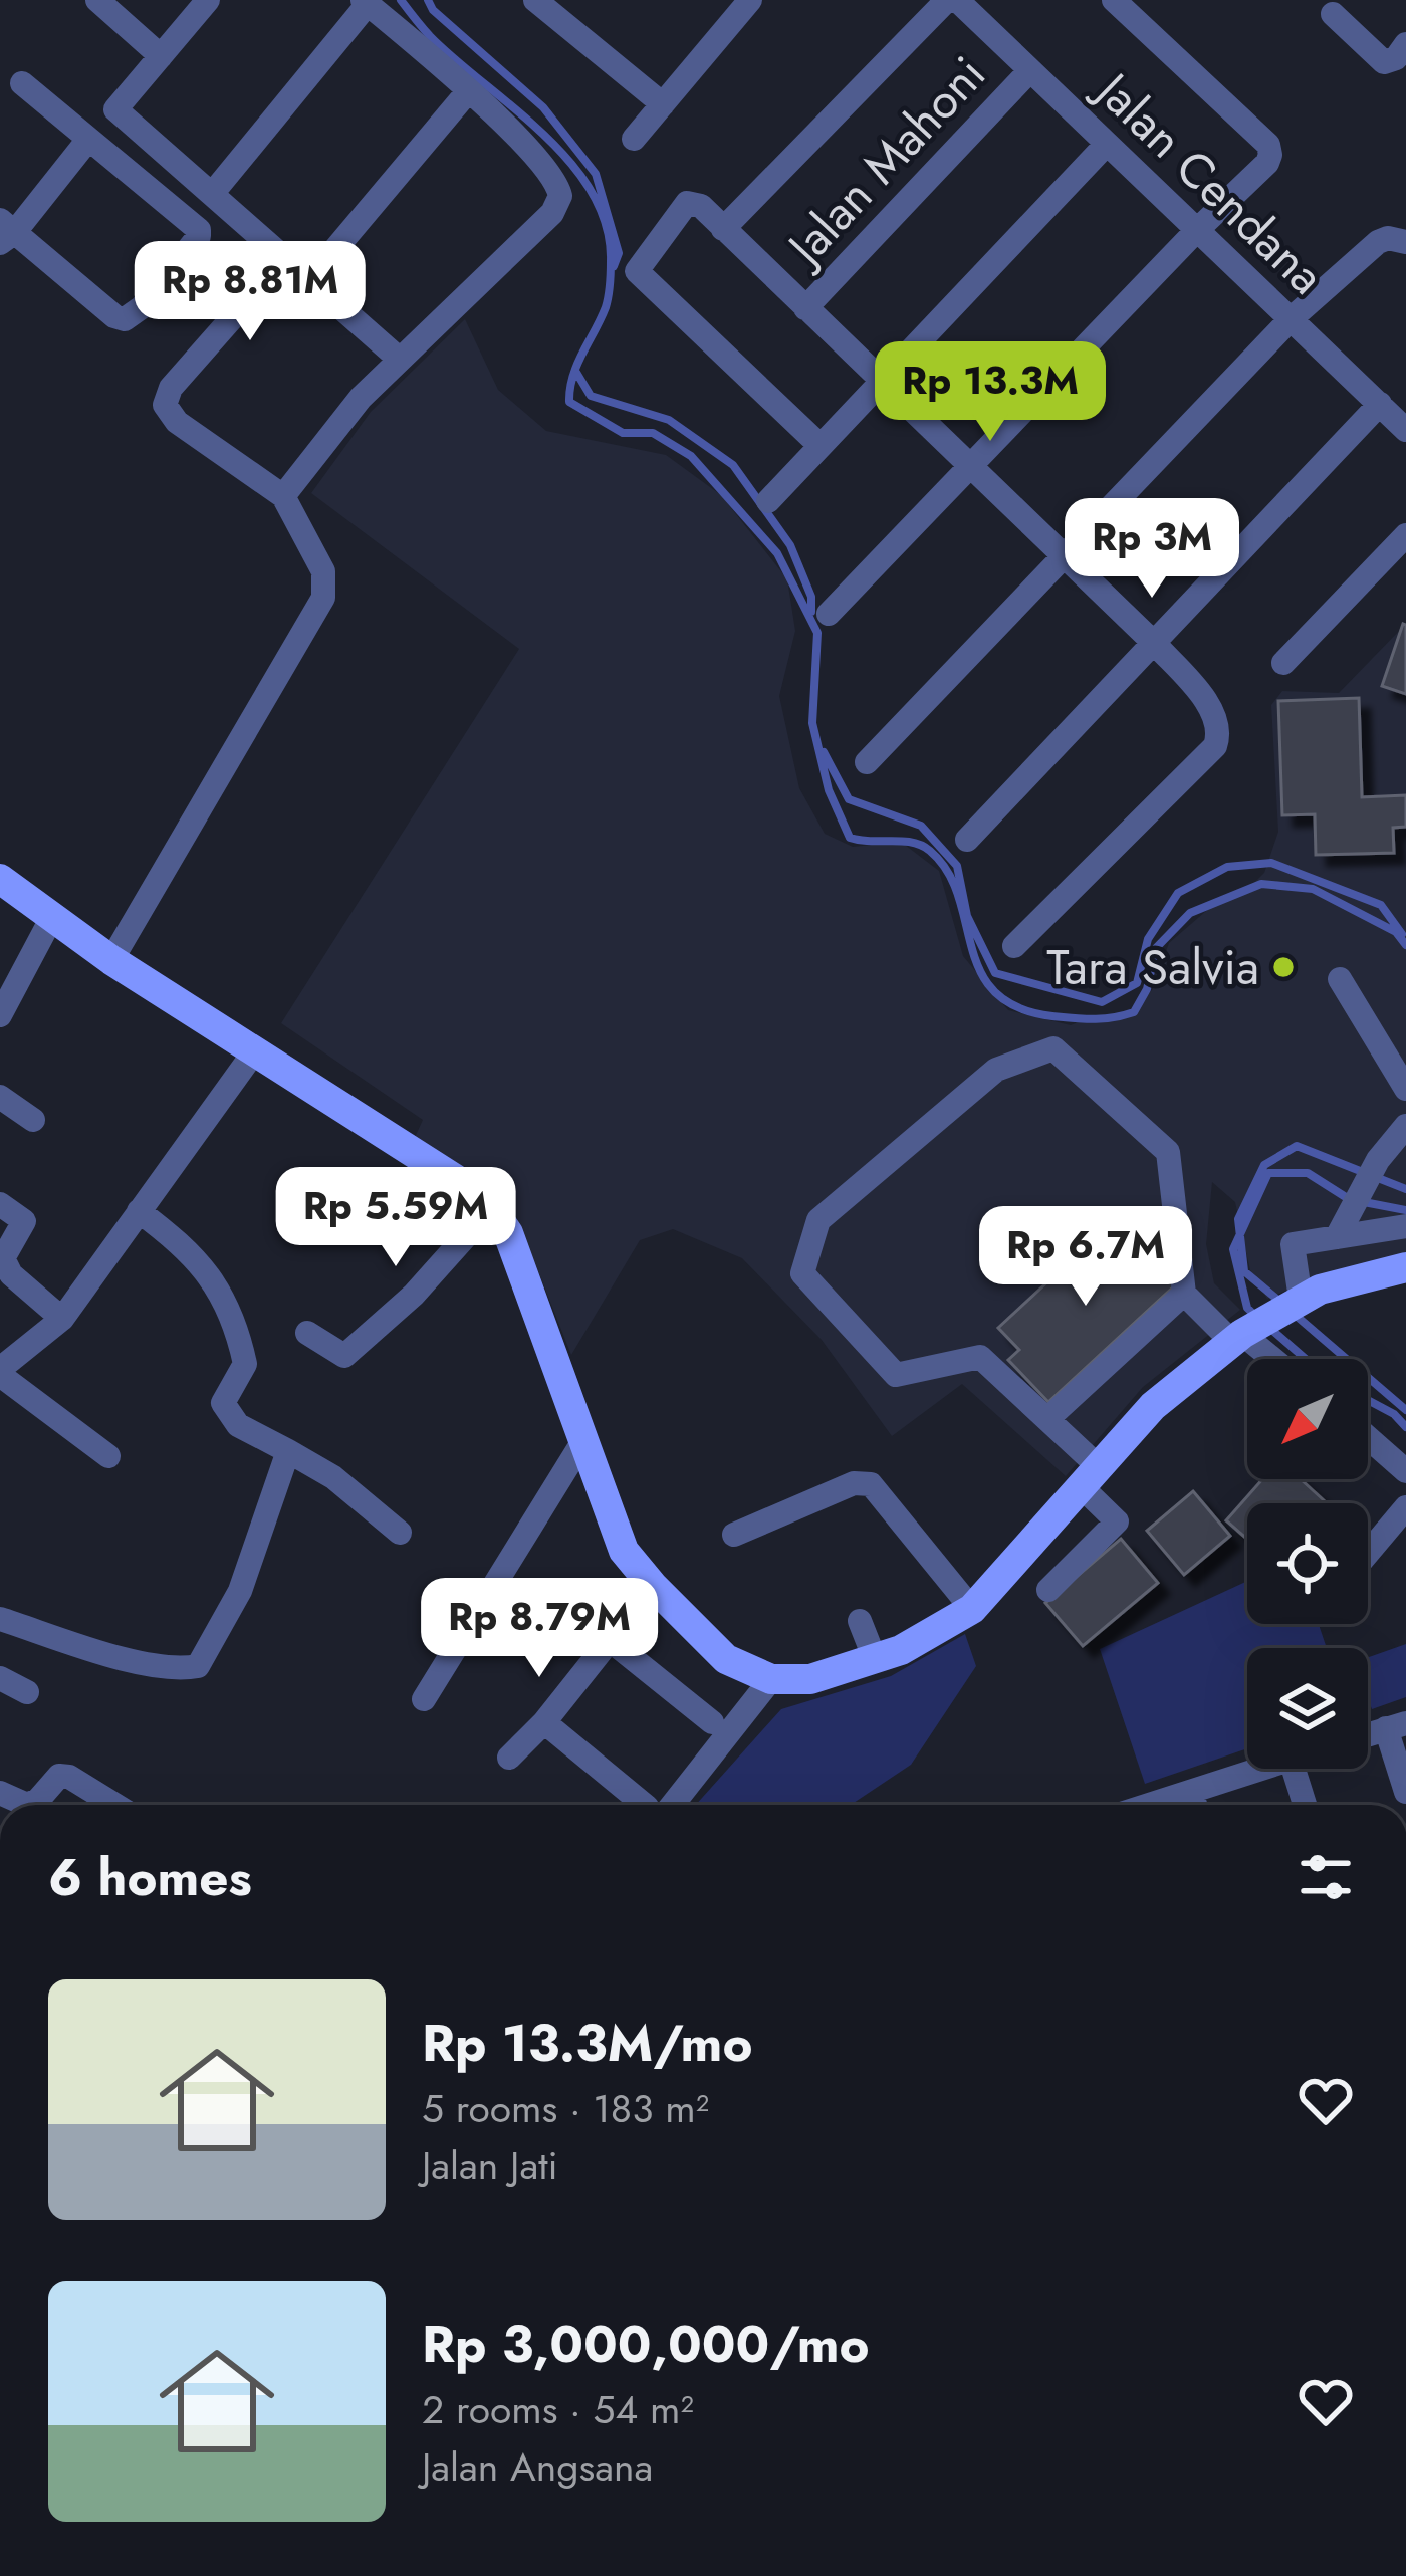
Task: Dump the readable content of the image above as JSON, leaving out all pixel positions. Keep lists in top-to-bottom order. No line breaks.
{"streets":{"street":["Jalan Mahoni","Jalan Cendana"]},"crossings":[["Jalan Mahoni","Jalan Cendana"]],"places":["Tara Salvia"],"north":"bottom left","page":{"price":["Rp 8.81M","Rp 13.3M","Rp 3M","Rp 5.59M","Rp 6.7M","Rp 8.79M"],"heading":"6 homes","list":[{"name":"Rp 13.3M/mo","note":"5 rooms · 183 m² · Jalan Jati"},{"name":"Rp 3,000,000/mo","note":"2 rooms · 54 m² · Jalan Angsana"}]}}
